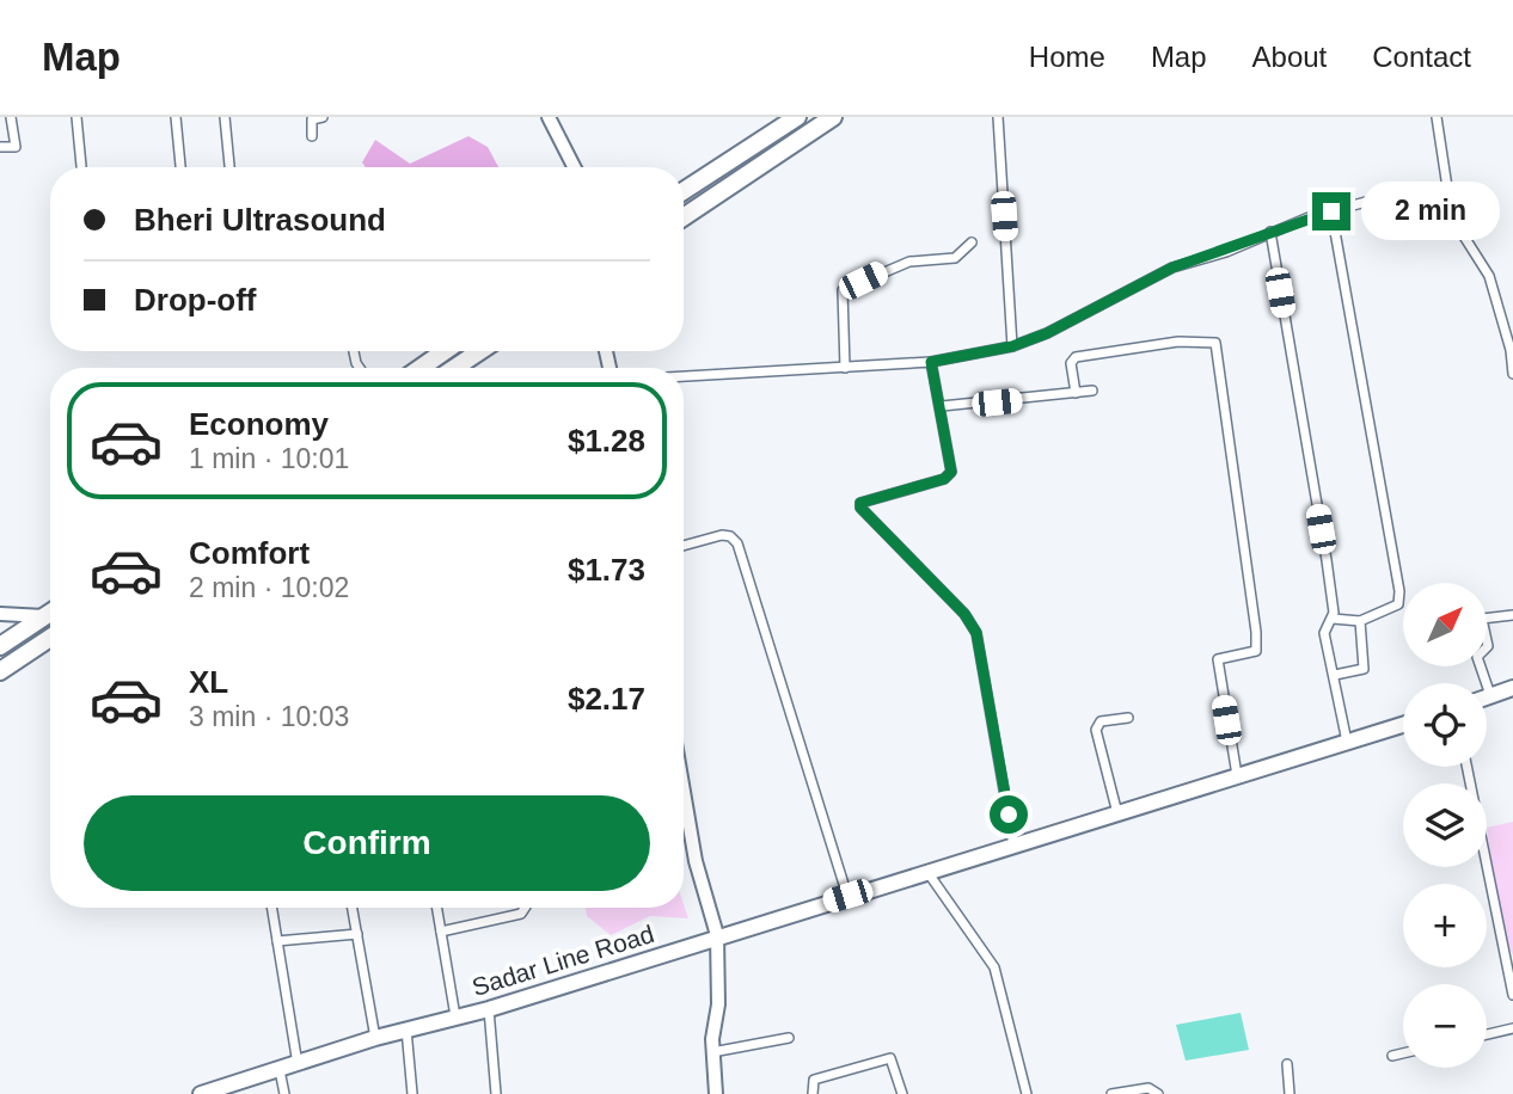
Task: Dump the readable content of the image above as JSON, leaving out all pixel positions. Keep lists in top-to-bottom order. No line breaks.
{"streets":{"main road":["Sadar Line Road"]},"north":"top right","page":{"header":"Map","nav":["Home","Map","About","Contact"],"banner":["Bheri Ultrasound","Drop-off"],"bubble":"2 min","list":[{"name":"Economy","note":"1 min · 10:01","value":"$1.28"},{"name":"Comfort","note":"2 min · 10:02","value":"$1.73"},{"name":"XL","note":"3 min · 10:03","value":"$2.17"}],"map_buttons":["+","−"],"buttons":"Confirm"}}
